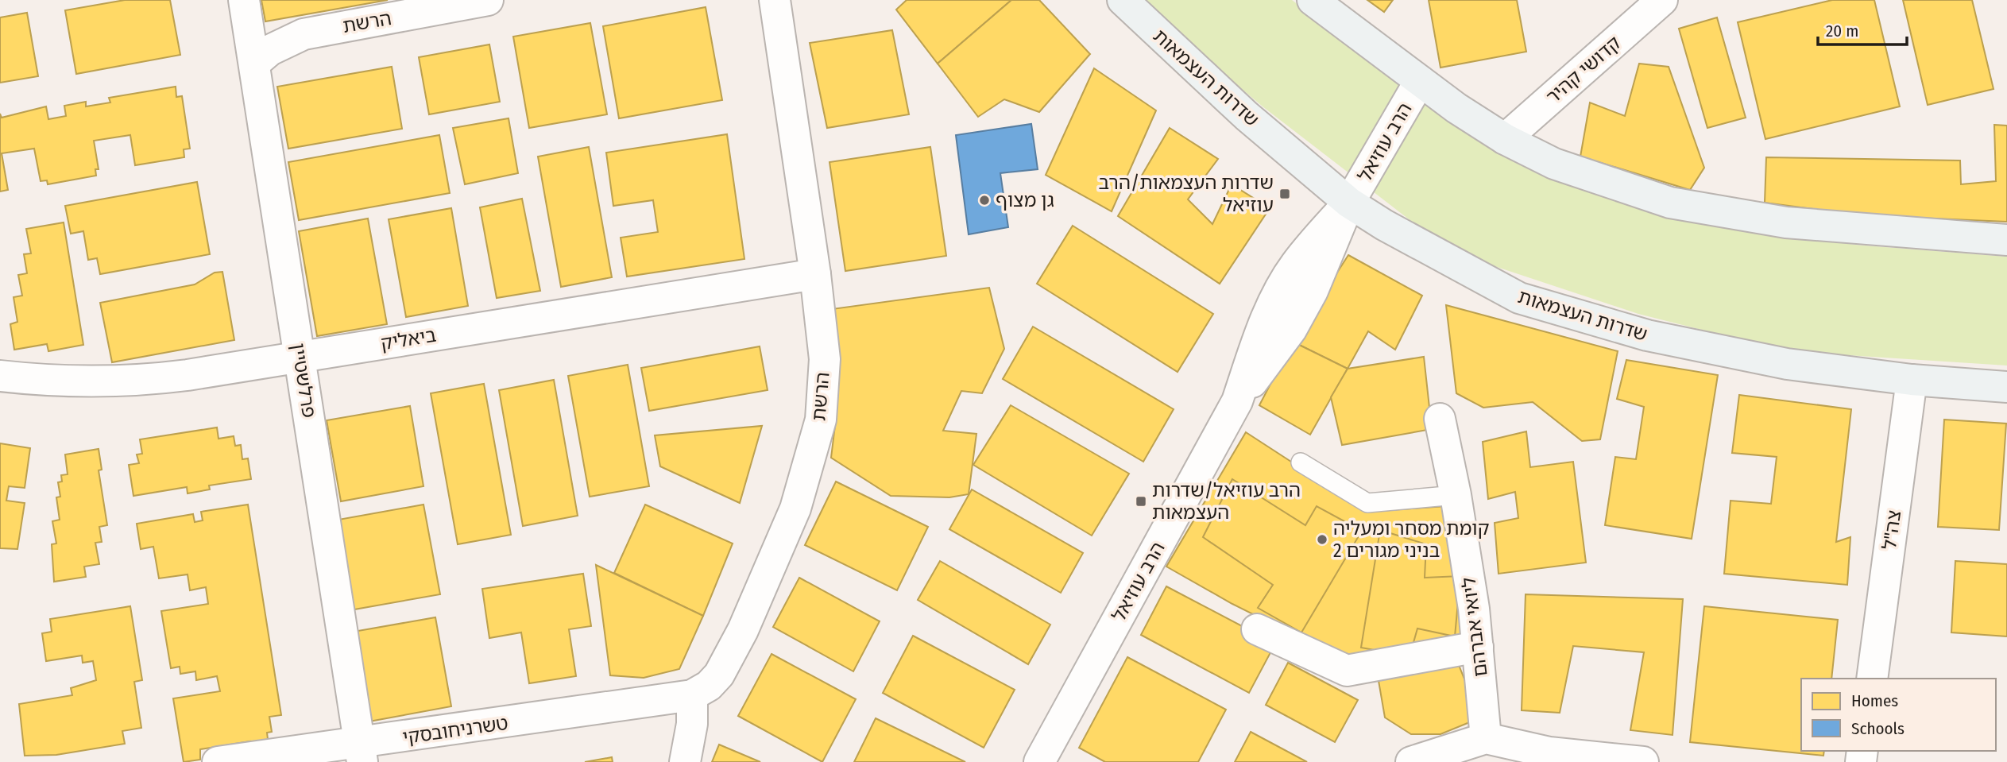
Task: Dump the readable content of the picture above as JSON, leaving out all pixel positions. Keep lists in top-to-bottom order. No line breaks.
{"streets":{"main road":["שדרות העצמאות"],"street":["הרשת","קדושי קהיר","הרב עוזיאל","ביאליק","פרלשטיין","צה\"ל","ליואי אברהם","טשרניחובסקי"]},"crossings":[["הרשת","ביאליק"],["הרשת","פרלשטיין"],["הרשת","טשרניחובסקי"],["שדרות העצמאות","הרב עוזיאל"],["שדרות העצמאות","צה\"ל"],["ביאליק","פרלשטיין"],["פרלשטיין","טשרניחובסקי"]],"places":{"transit":["שדרות העצמאות/הרב עוזיאל","הרב עוזיאל/שדרות העצמאות"],"other":["גן מצוף","קומת מסחר ומעליה 2 בניני מגורים"]},"legend":["Homes","Schools"],"scale_bar":"20 m"}
